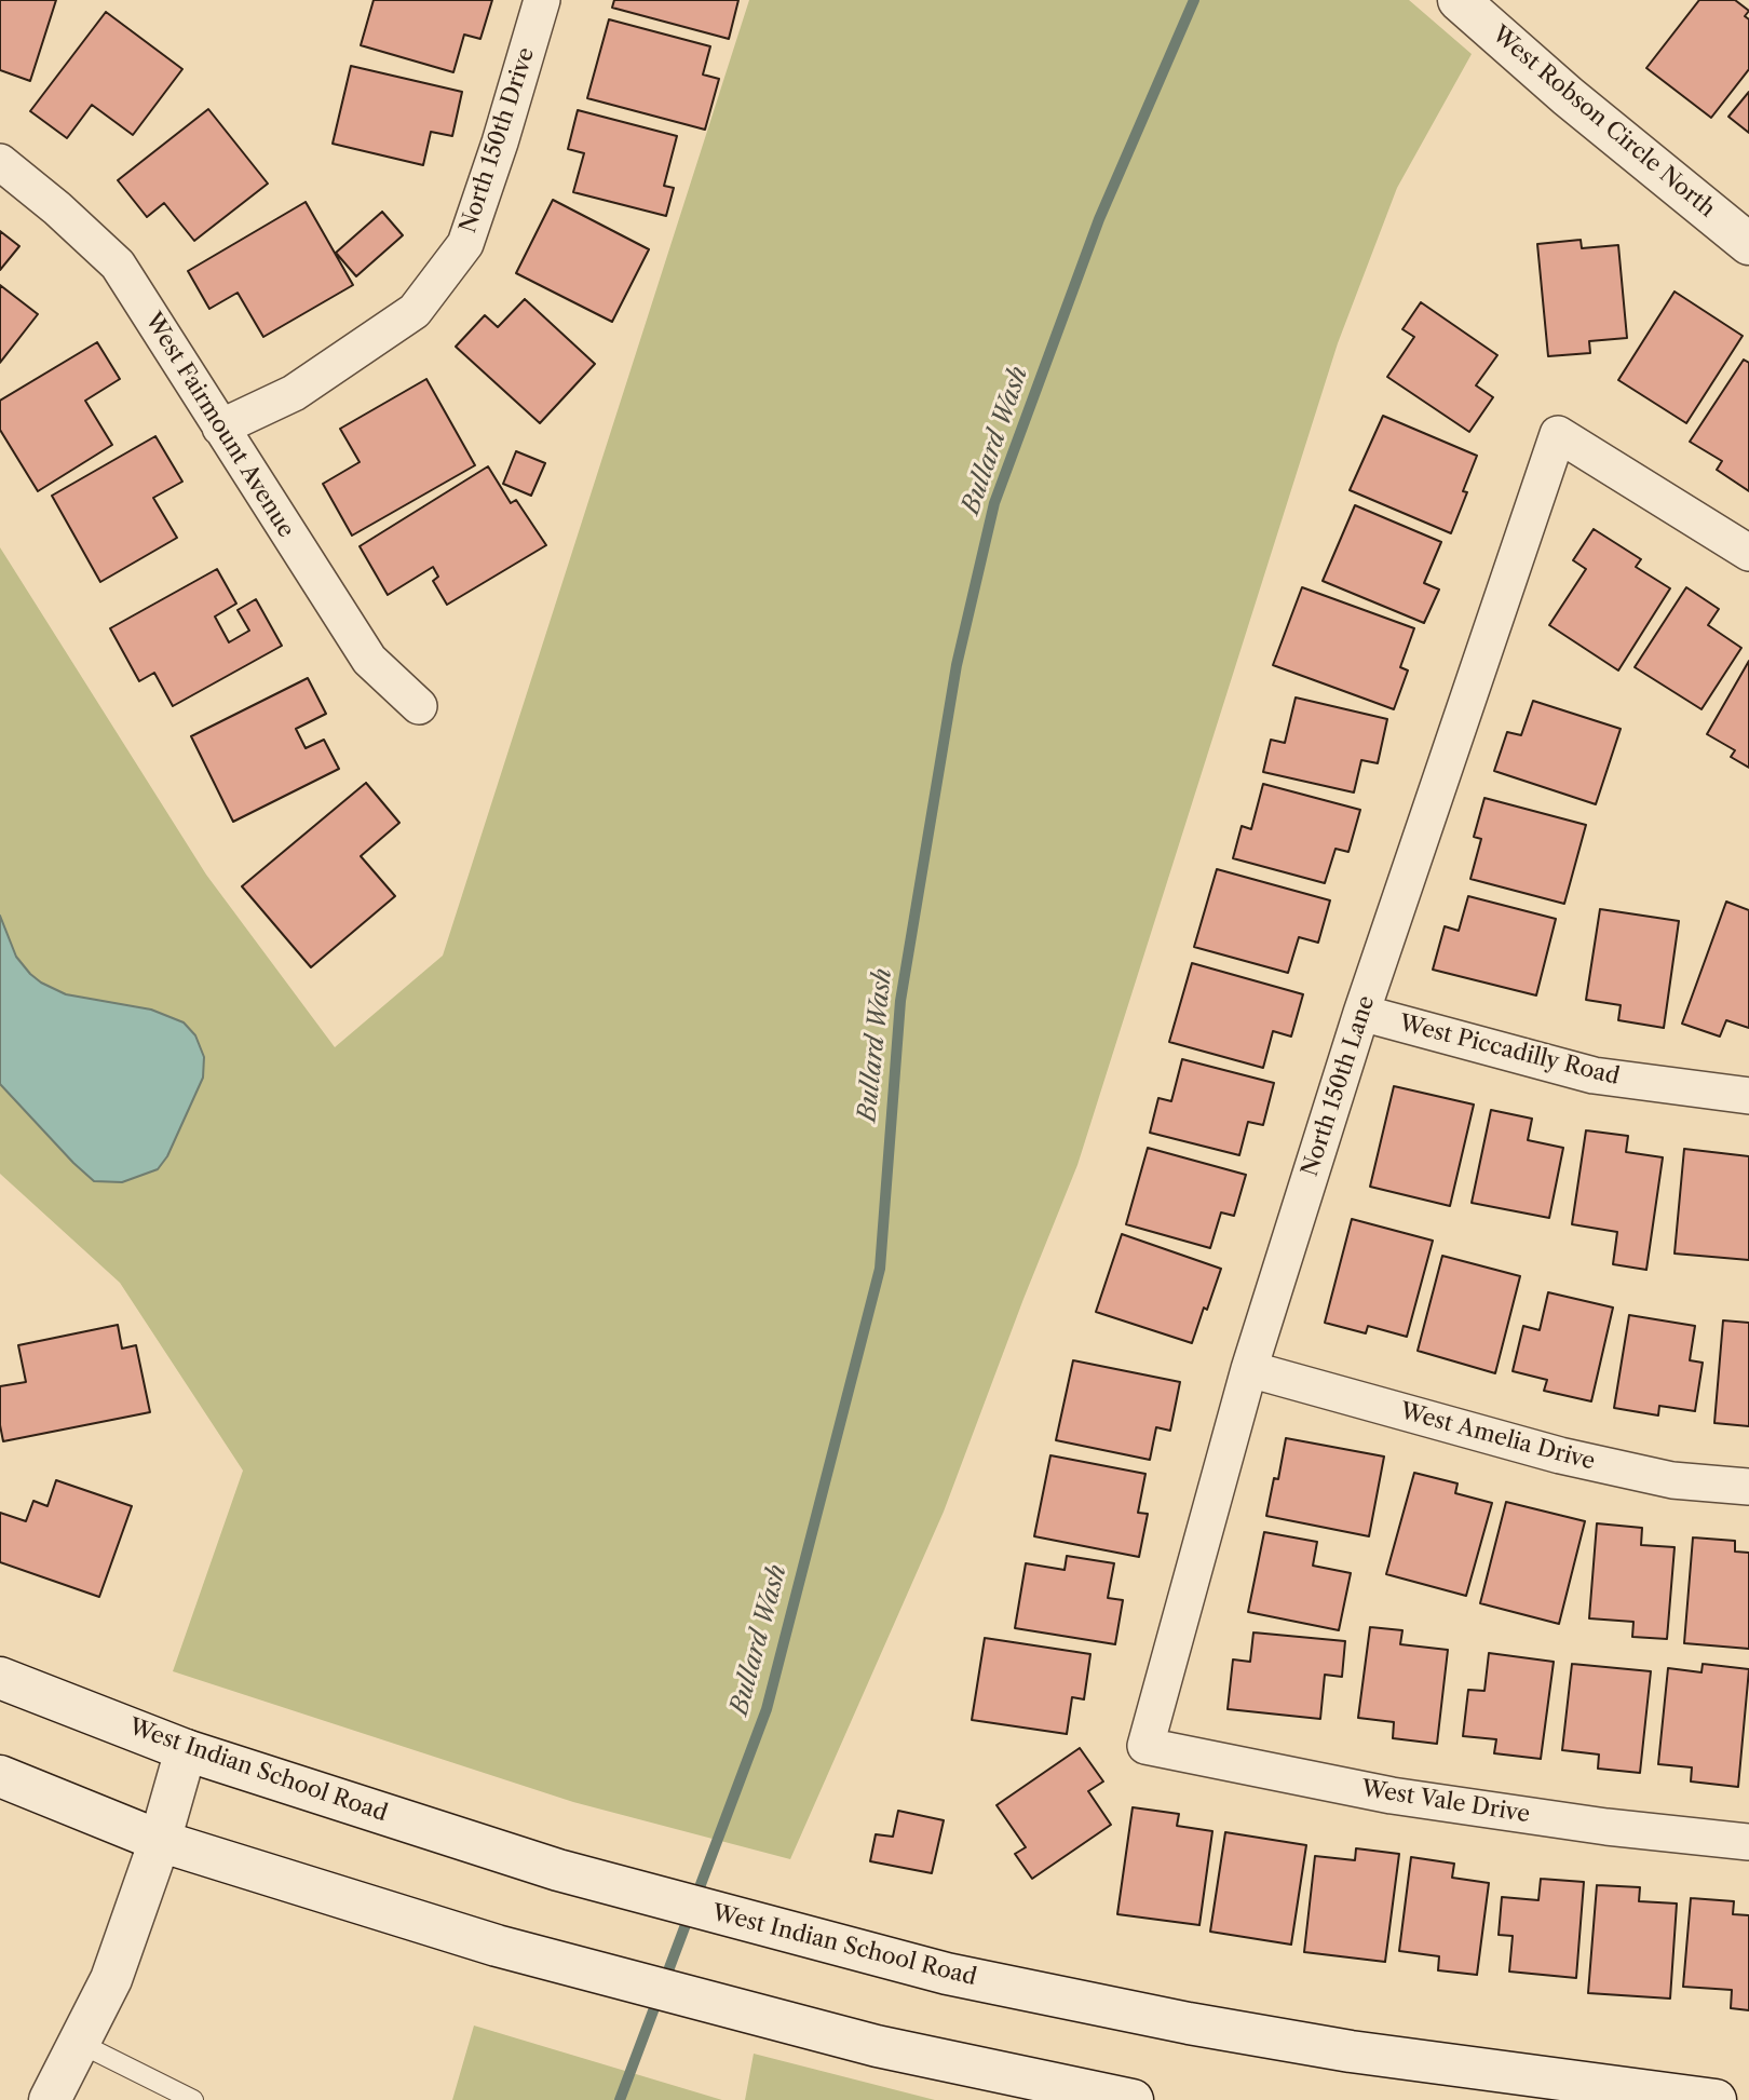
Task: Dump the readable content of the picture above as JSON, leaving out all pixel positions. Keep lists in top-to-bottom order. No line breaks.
{"streets":{"main road":["West Robson Circle North","West Indian School Road"],"street":["North 150th Drive","West Fairmount Avenue","West Piccadilly Road","North 150th Lane","West Amelia Drive","West Vale Drive"]},"crossings":[["North 150th Drive","West Fairmount Avenue"],["West Piccadilly Road","North 150th Lane"],["North 150th Lane","West Amelia Drive"],["North 150th Lane","West Vale Drive"]],"water":["Bullard Wash"]}
